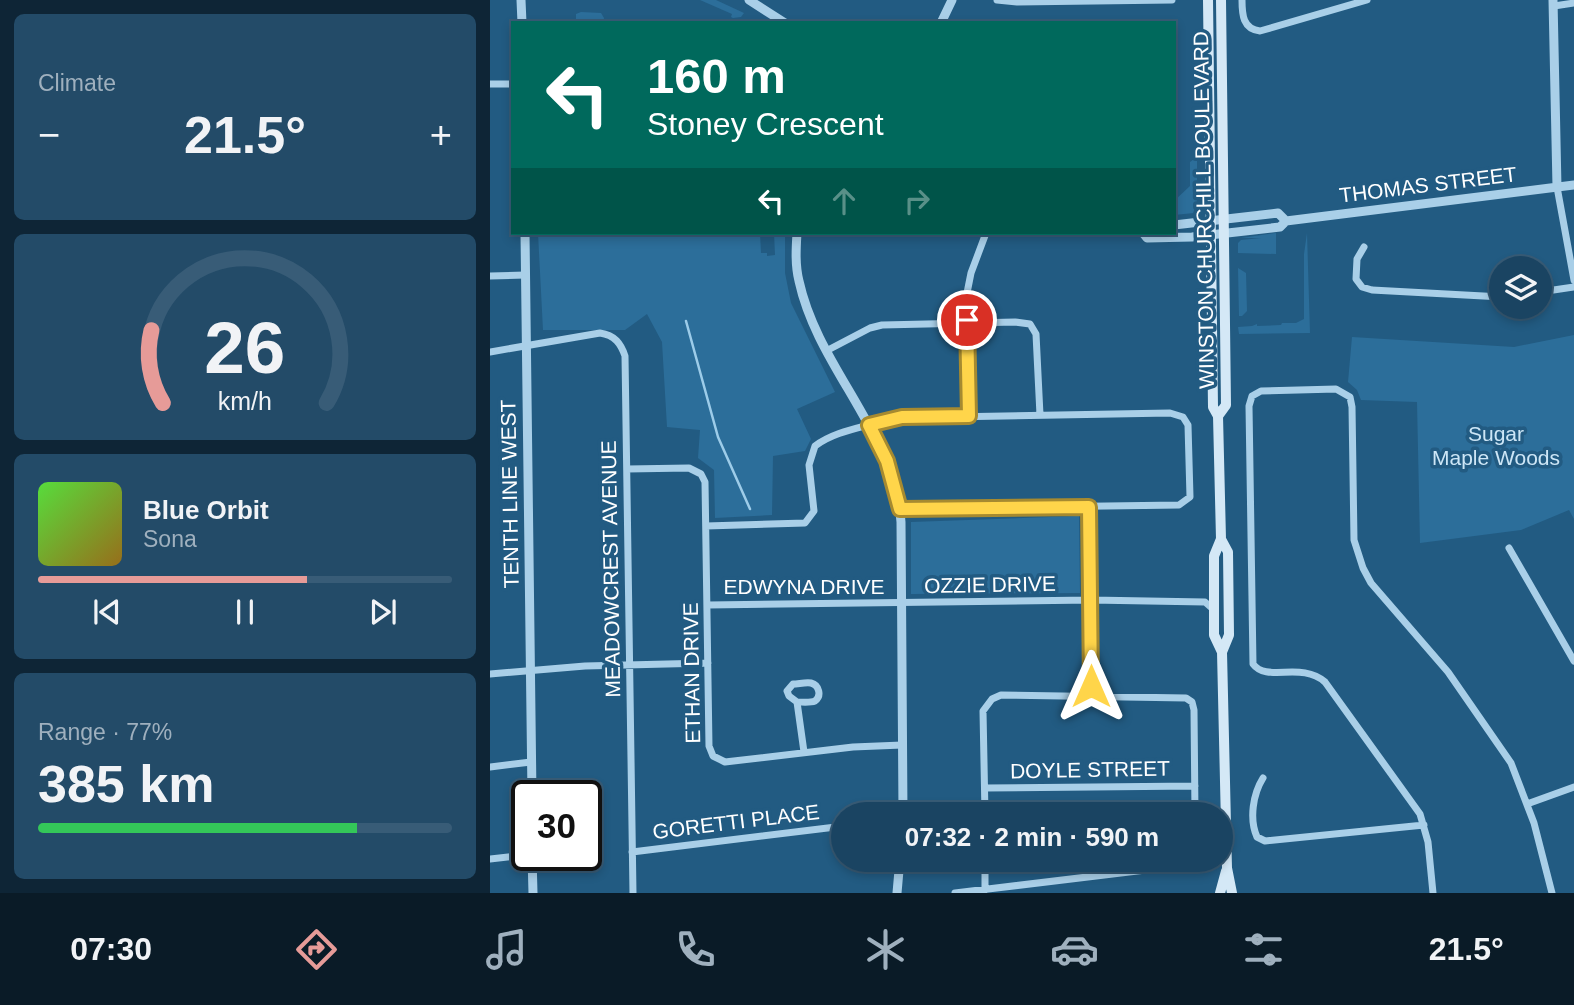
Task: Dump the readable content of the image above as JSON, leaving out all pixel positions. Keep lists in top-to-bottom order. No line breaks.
{"streets":{"main road":["WINSTON CHURCHILL BOULEVARD"],"street":["THOMAS STREET","TENTH LINE WEST","MEADOWCREST AVENUE","OZZIE DRIVE","EDWYNA DRIVE","ETHAN DRIVE","DOYLE STREET","GORETTI PLACE"]},"crossings":[["THOMAS STREET","WINSTON CHURCHILL BOULEVARD"],["TENTH LINE WEST","MEADOWCREST AVENUE"],["MEADOWCREST AVENUE","ETHAN DRIVE"],["MEADOWCREST AVENUE","GORETTI PLACE"],["OZZIE DRIVE","EDWYNA DRIVE"],["EDWYNA DRIVE","ETHAN DRIVE"]],"parks":["Sugar Maple Woods"],"page":{"tile":["Climate",["Range · 77%","385 km"]],"turn":["160 m","Stoney Crescent"],"heat":["−","21.5°","+"],"song":["Blue Orbit","Sona"],"limit":"30","trip":"07:32 · 2 min · 590 m","tabs":["07:30","21.5°"],"gauge":["26","km/h"]}}
